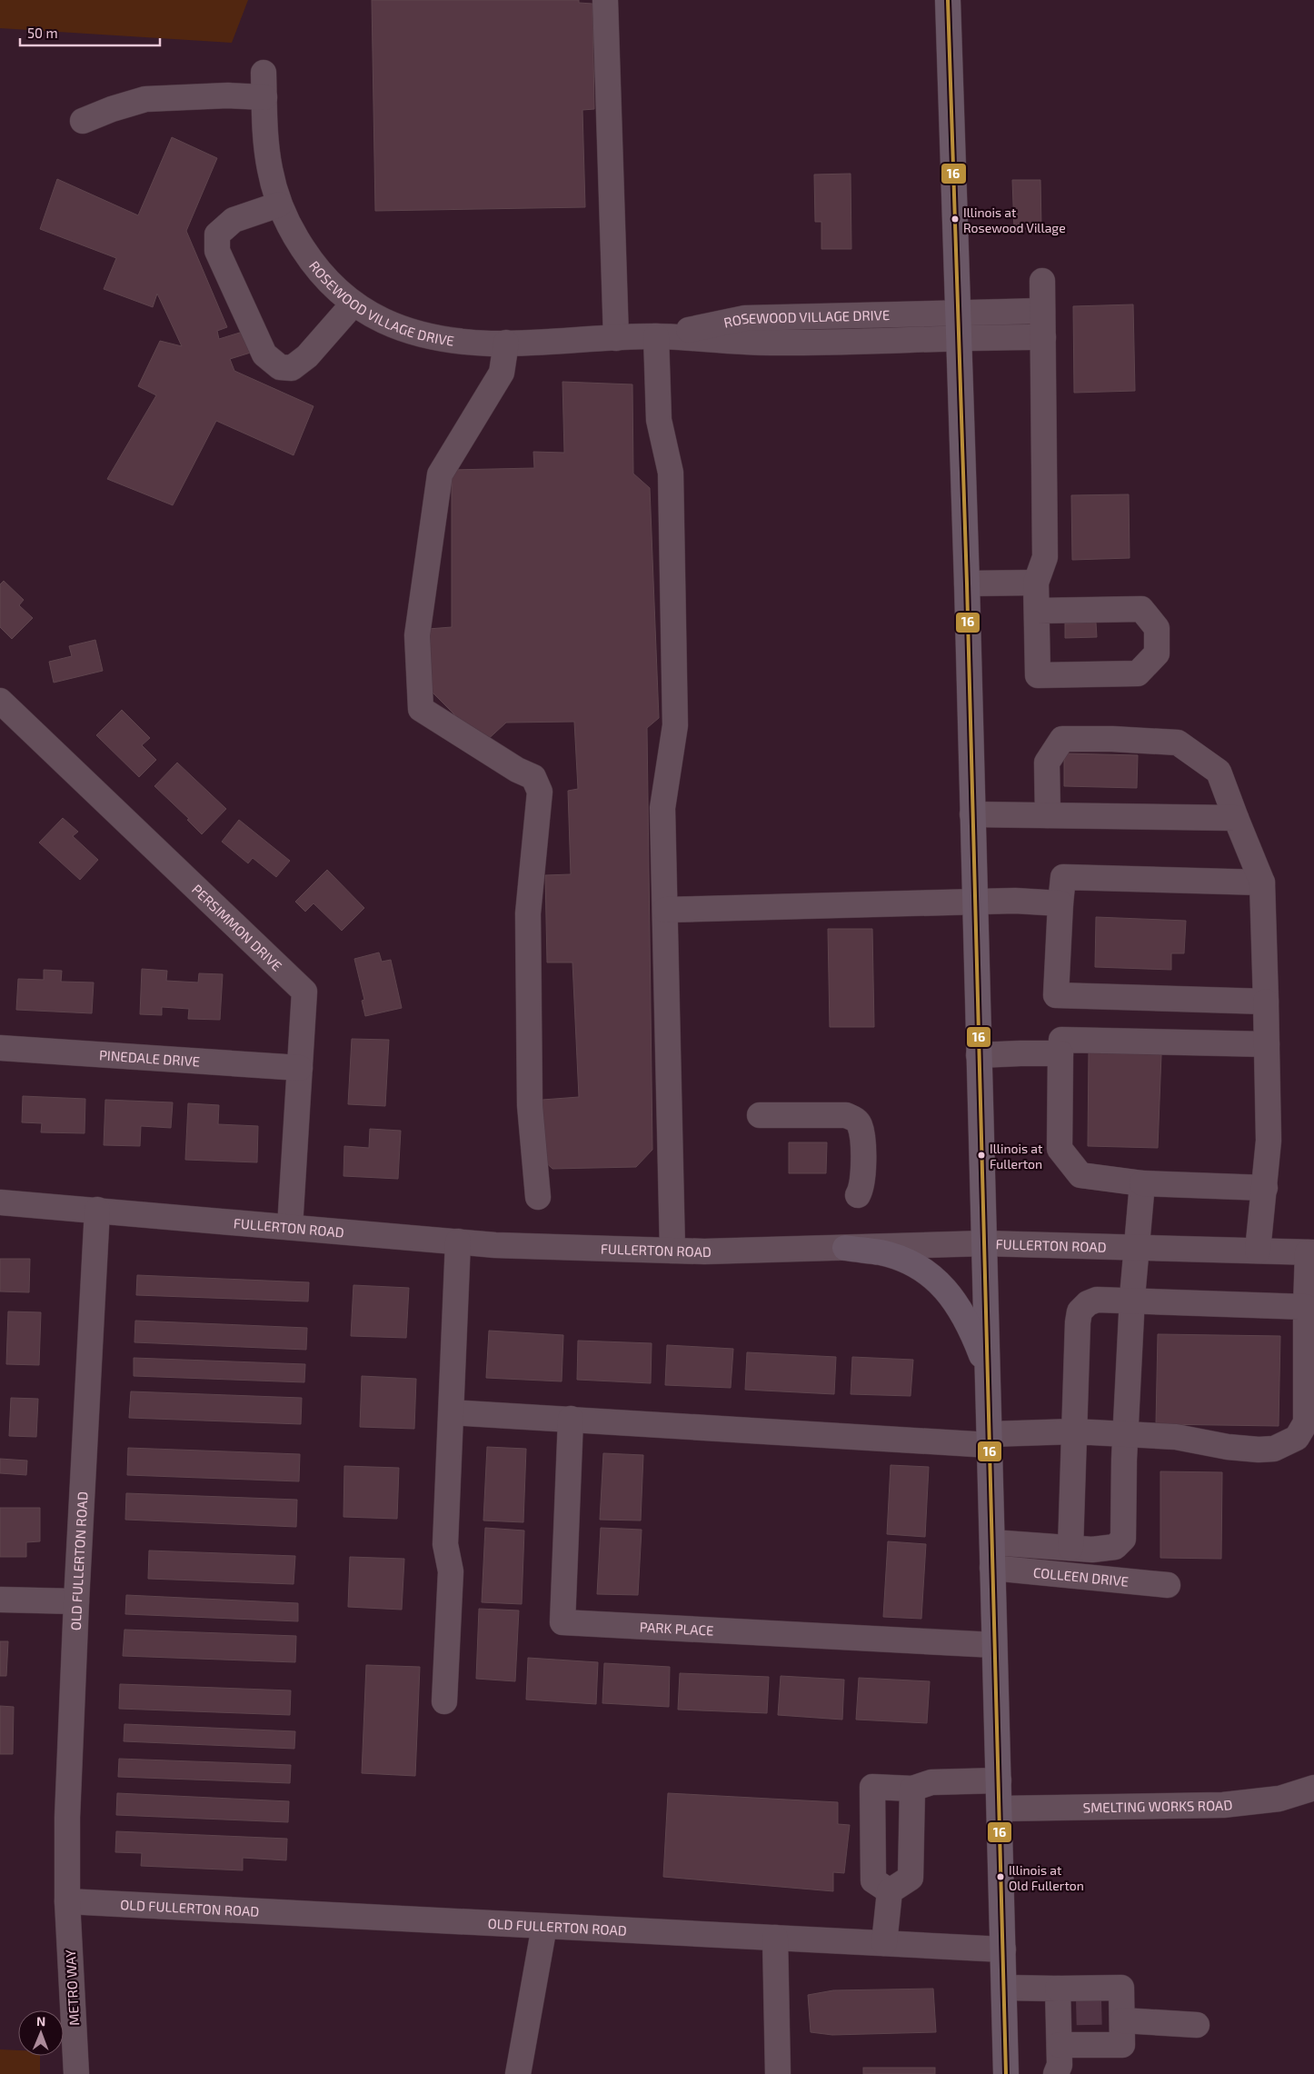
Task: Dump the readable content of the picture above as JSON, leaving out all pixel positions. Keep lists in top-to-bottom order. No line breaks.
{"streets":{"street":["ROSEWOOD VILLAGE DRIVE","PERSIMMON DRIVE","PINEDALE DRIVE","FULLERTON ROAD","OLD FULLERTON ROAD","COLLEEN DRIVE","PARK PLACE","SMELTING WORKS ROAD","METRO WAY"]},"crossings":[["PERSIMMON DRIVE","PINEDALE DRIVE"],["PERSIMMON DRIVE","FULLERTON ROAD"],["FULLERTON ROAD","OLD FULLERTON ROAD"],["OLD FULLERTON ROAD","METRO WAY"]],"places":["Illinois at Rosewood Village","Illinois at Fullerton","Illinois at Old Fullerton"],"lines":["transit line 16"],"scale_bar":"50 m","north":"top"}
